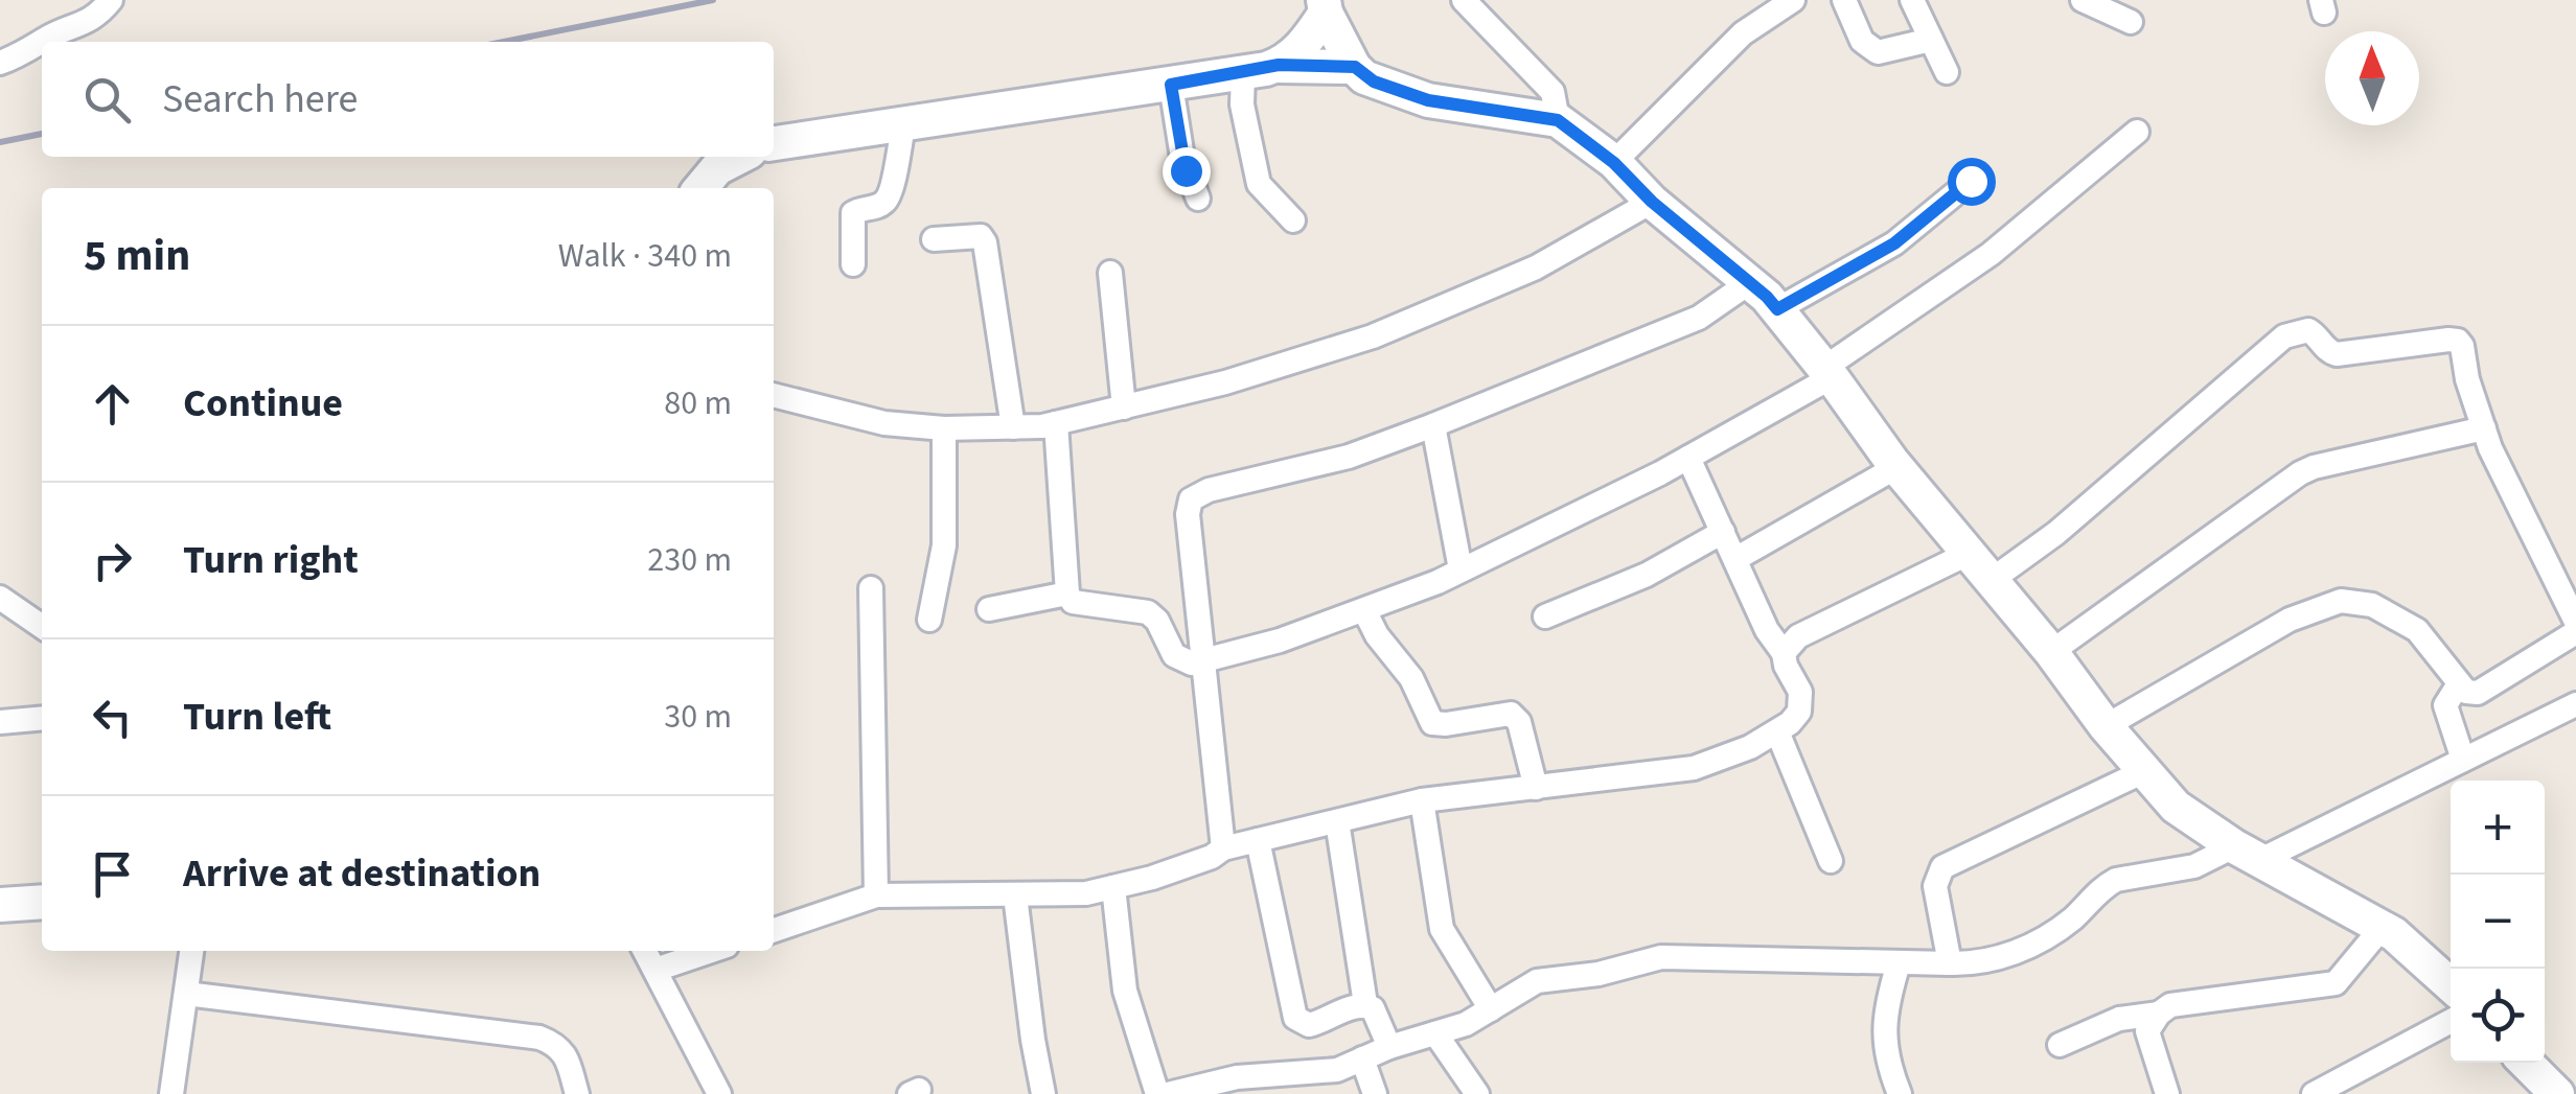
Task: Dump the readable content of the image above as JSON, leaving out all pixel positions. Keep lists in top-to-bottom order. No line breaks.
{"north":"top","page":{"search":"Search here","heading":["5 min","Walk · 340 m"],"list":[["Continue","80 m"],["Turn right","230 m"],["Turn left","30 m"],"Arrive at destination"],"map_buttons":["+","−"]}}
